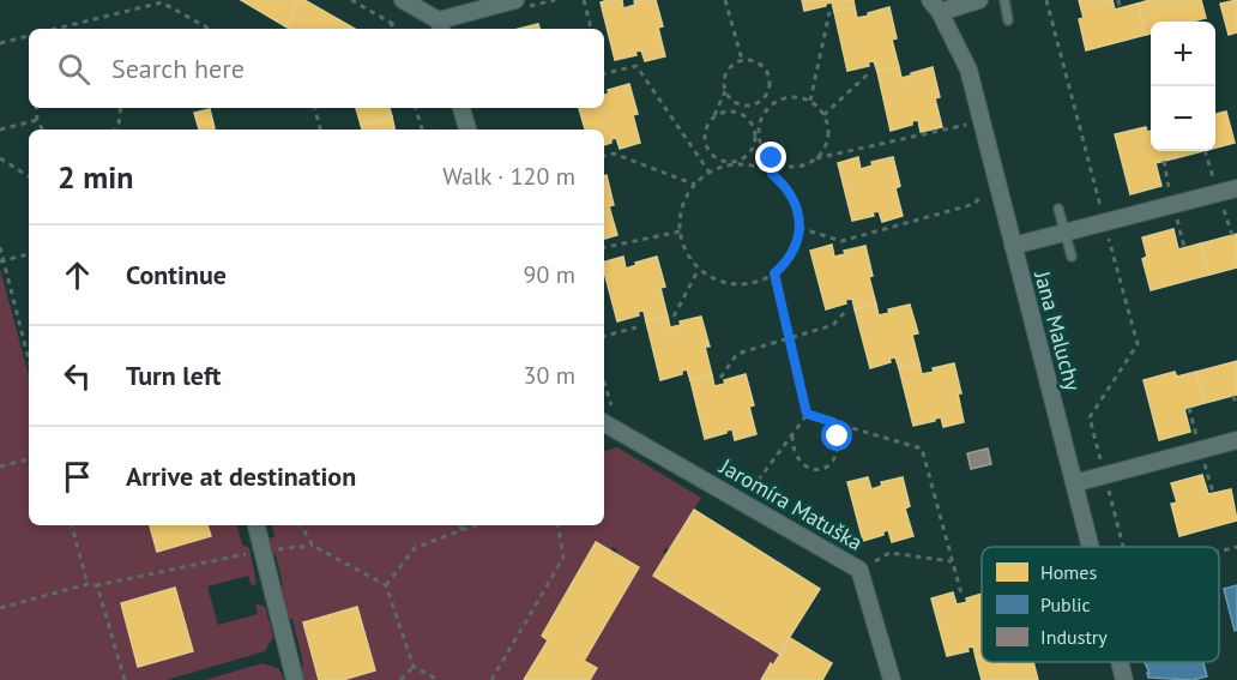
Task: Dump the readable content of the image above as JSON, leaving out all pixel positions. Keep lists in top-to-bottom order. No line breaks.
{"streets":{"street":["Jana Maluchy","Jaromíra Matuška"]},"legend":["Homes","Public","Industry"],"page":{"map_buttons":["+","−"],"search":"Search here","heading":["2 min","Walk · 120 m"],"list":[["Continue","90 m"],["Turn left","30 m"],"Arrive at destination"]}}
